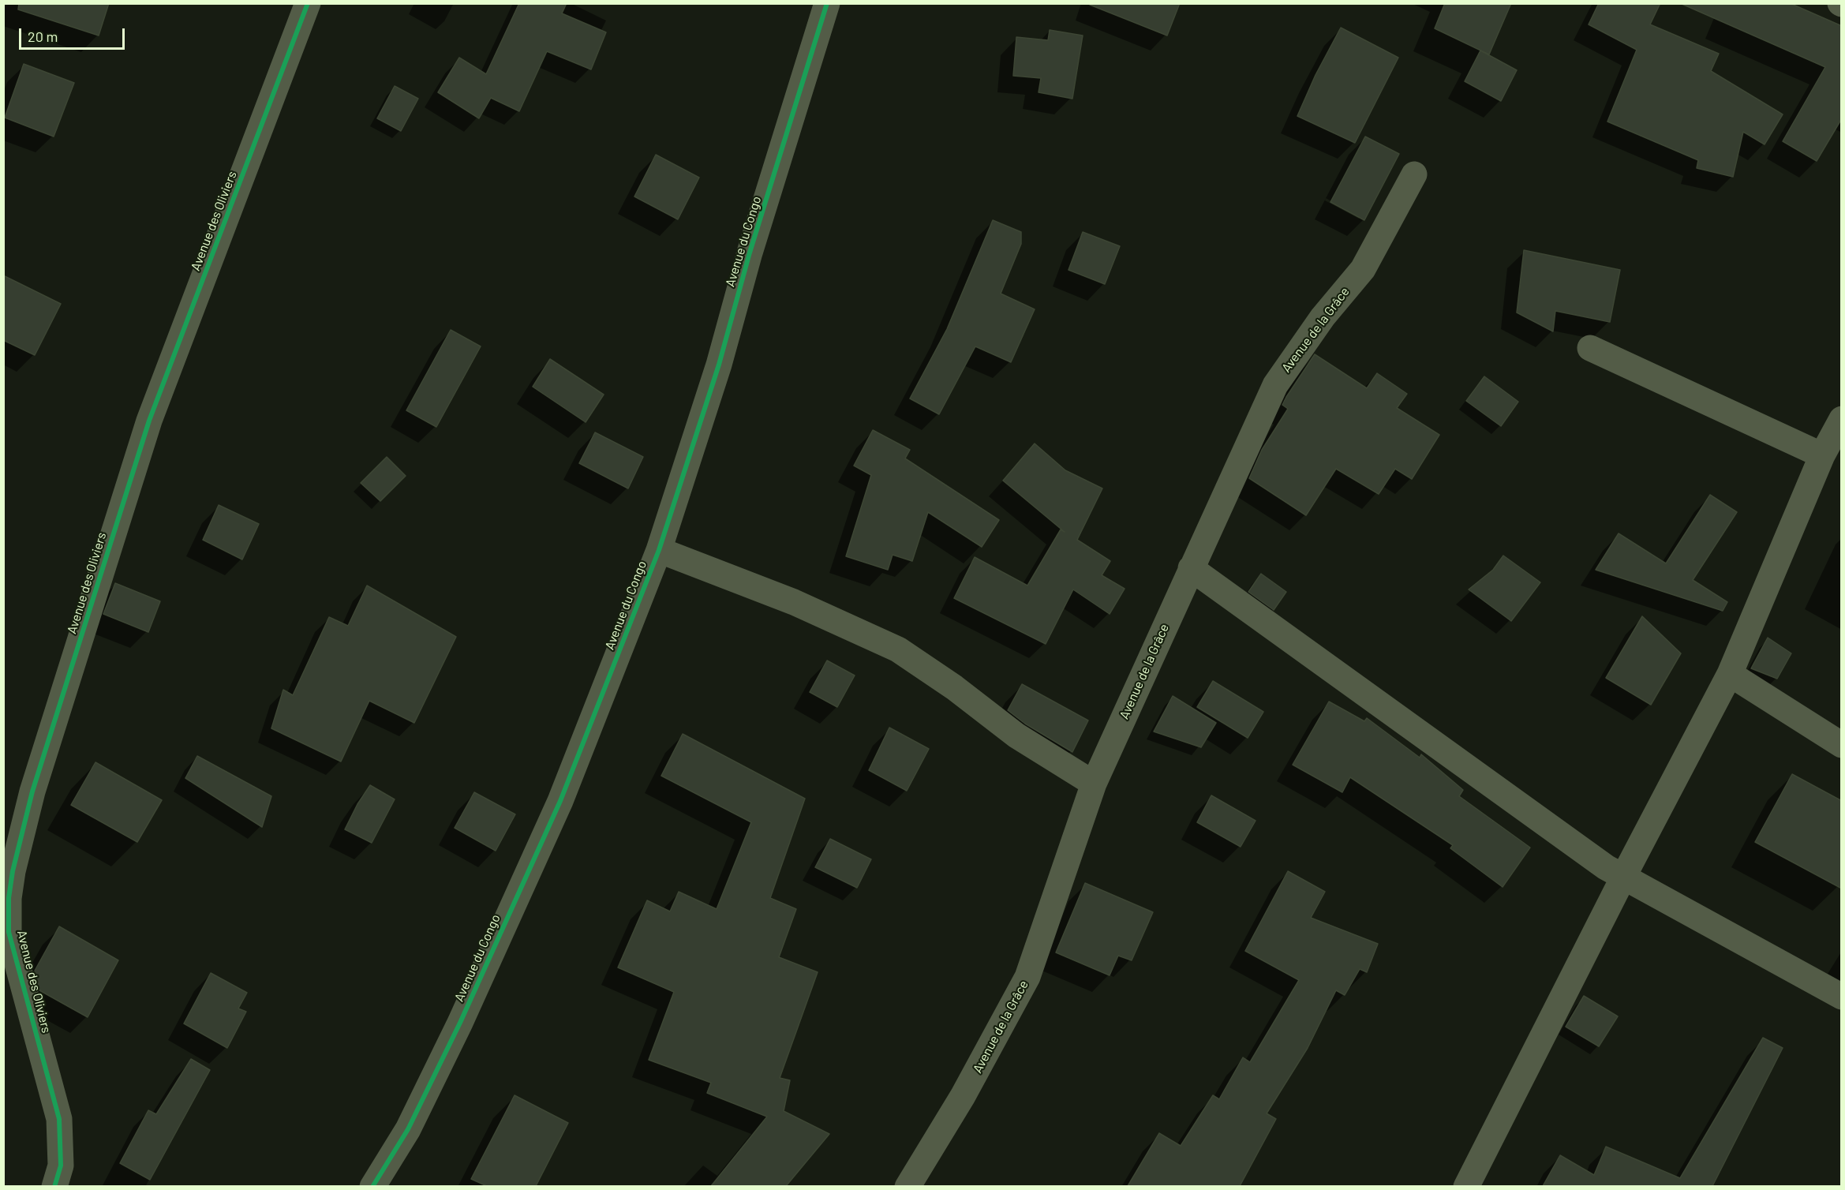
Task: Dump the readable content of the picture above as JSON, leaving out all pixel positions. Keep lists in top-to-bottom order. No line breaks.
{"streets":{"street":["Avenue des Oliviers","Avenue du Congo","Avenue de la Grâce"]},"scale_bar":"20 m"}
